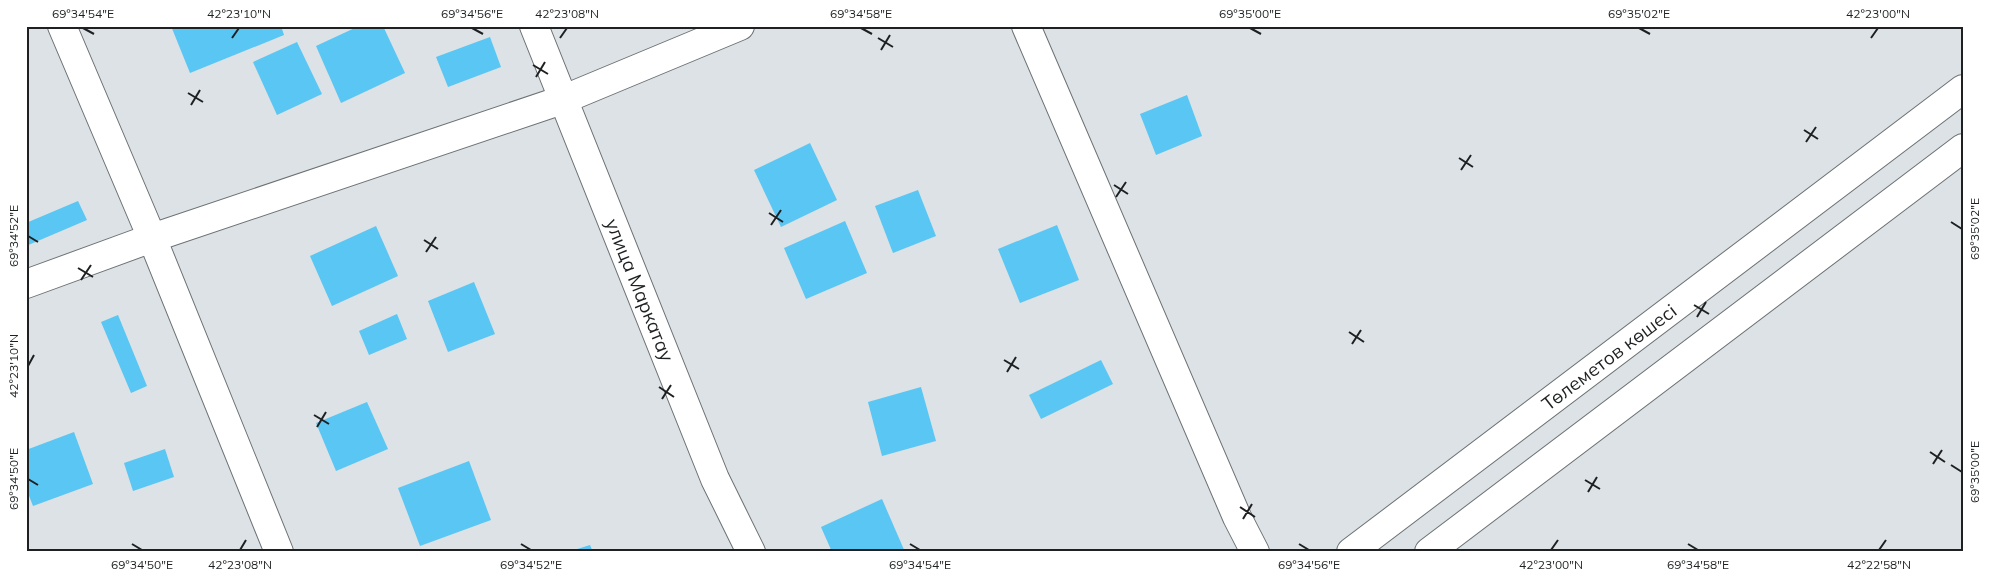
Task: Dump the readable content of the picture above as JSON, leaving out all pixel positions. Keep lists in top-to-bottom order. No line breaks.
{"streets":{"street":["улица Маркатау","Төлеметов көшесі"]},"coordinates":["69°34'54\"E","42°23'10\"N","69°34'56\"E","42°23'08\"N","69°34'58\"E","69°35'00\"E","69°35'02\"E","42°23'00\"N","69°34'52\"E","69°34'50\"E","42°22'58\"N"]}
